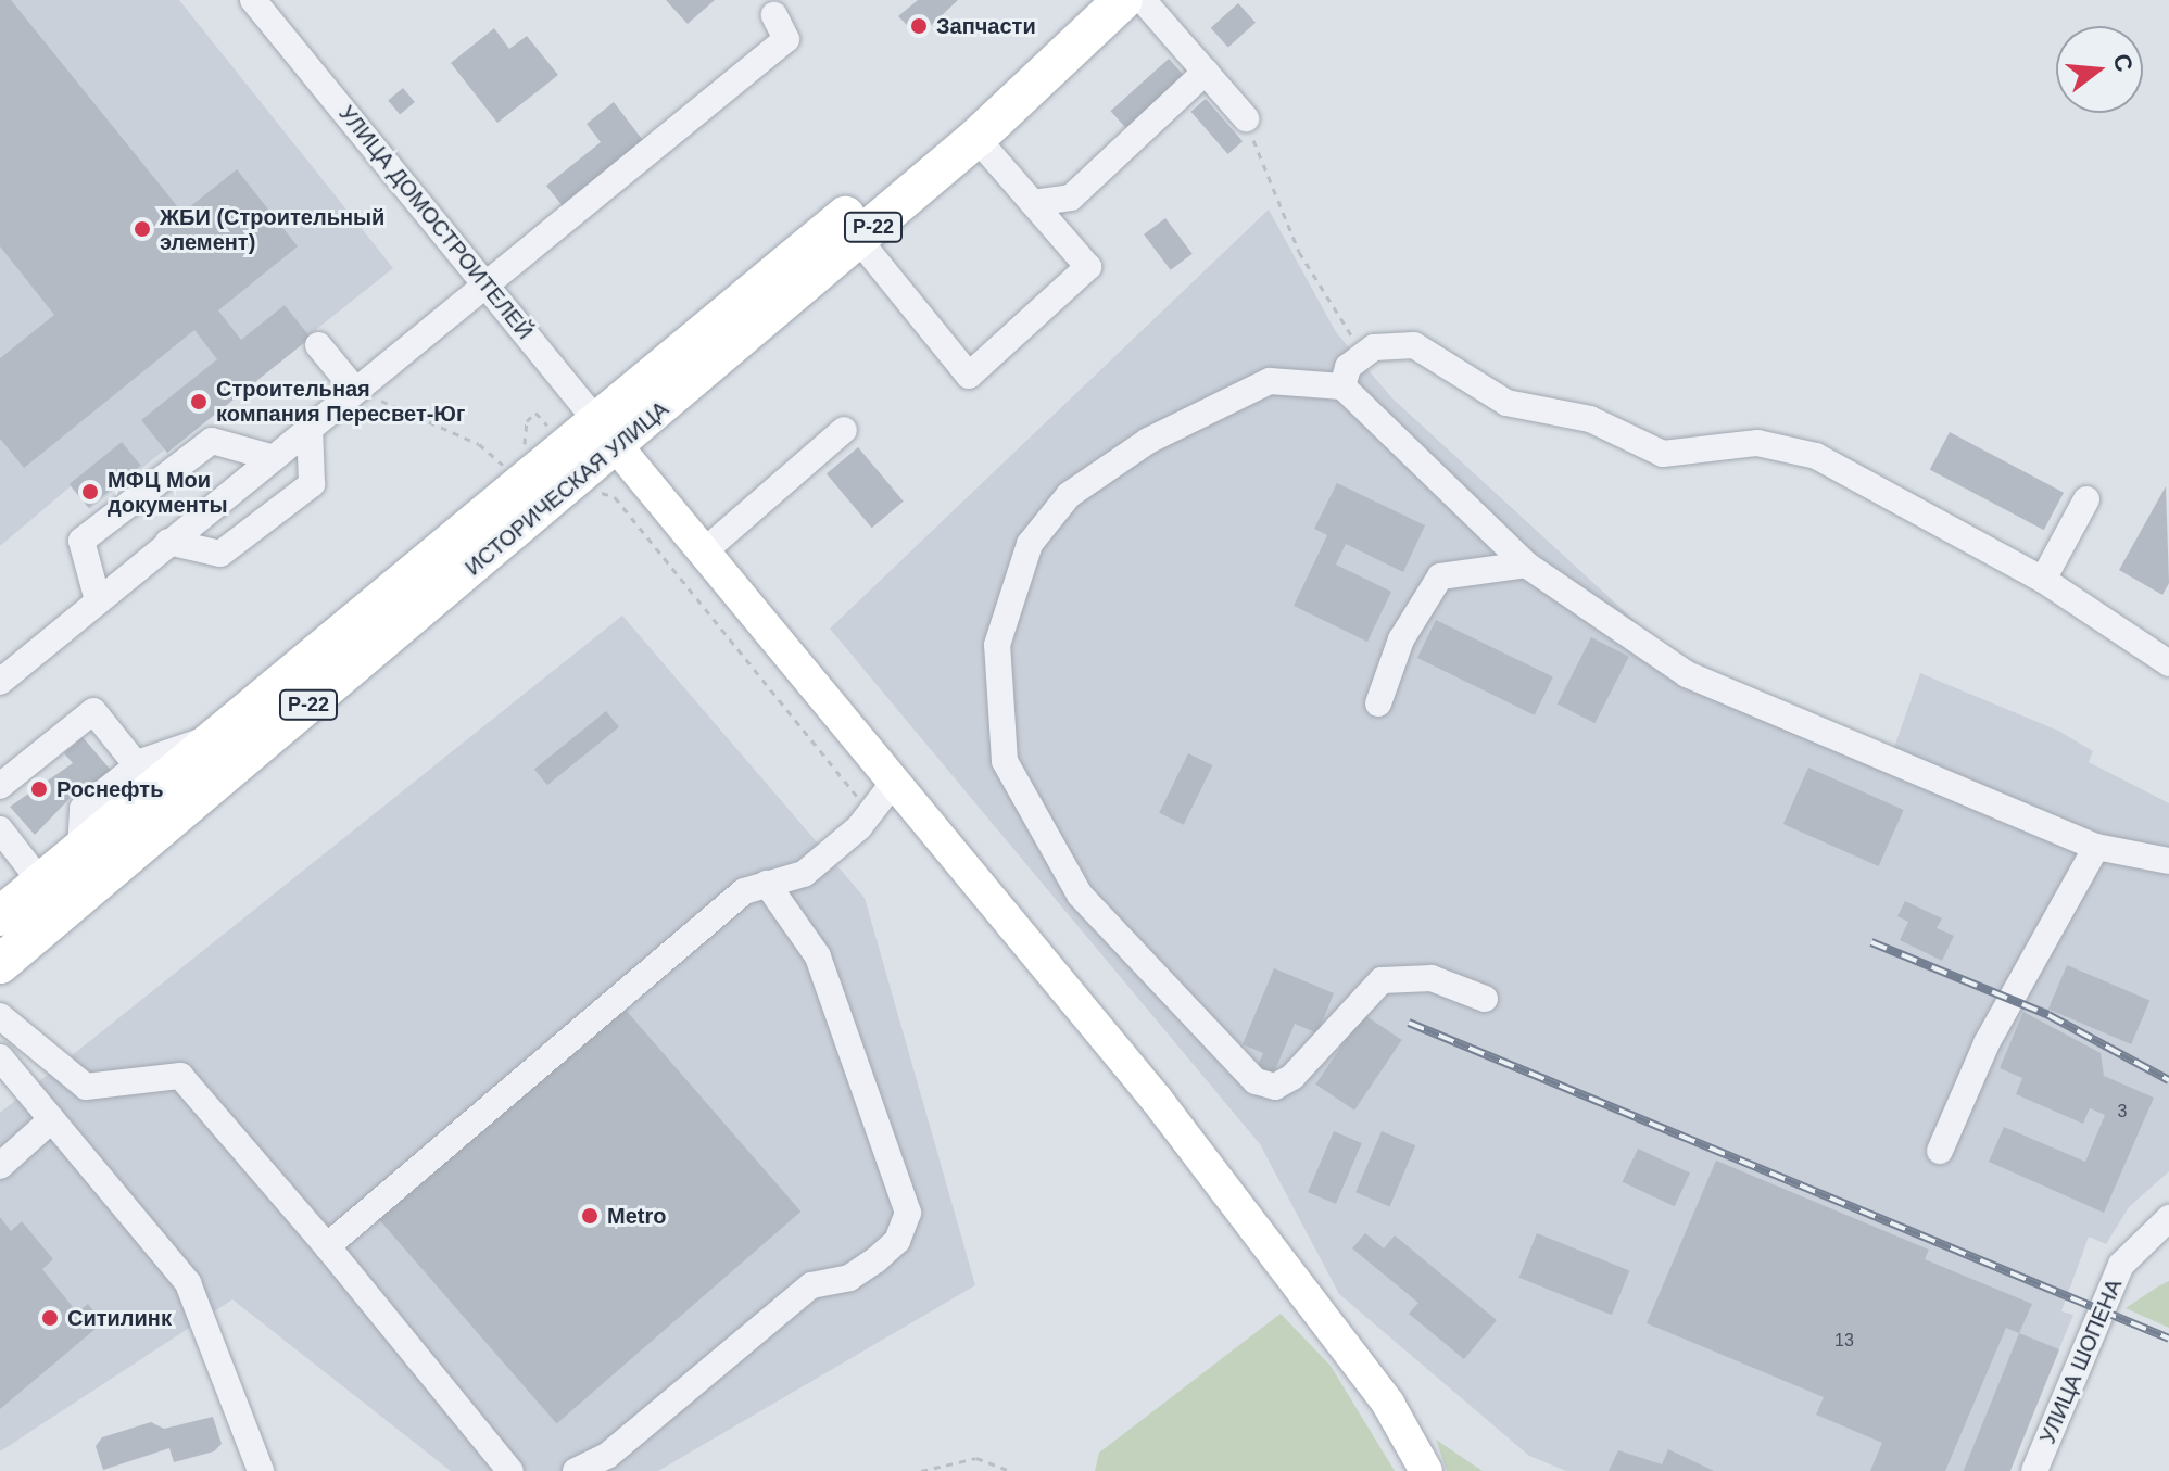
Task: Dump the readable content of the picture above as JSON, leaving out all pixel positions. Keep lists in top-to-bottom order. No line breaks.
{"streets":{"highway":["Р-22","ИСТОРИЧЕСКАЯ УЛИЦА"],"street":["УЛИЦА ДОМОСТРОИТЕЛЕЙ","УЛИЦА ШОПЕНА"]},"crossings":[["УЛИЦА ДОМОСТРОИТЕЛЕЙ","ИСТОРИЧЕСКАЯ УЛИЦА"]],"places":["Запчасти","ЖБИ (Строительный элемент)","Строительная компания Пересвет-Юг","МФЦ Мои документы","Роснефть","Metro","Ситилинк"],"house_numbers":["3","13"],"north":"right"}
